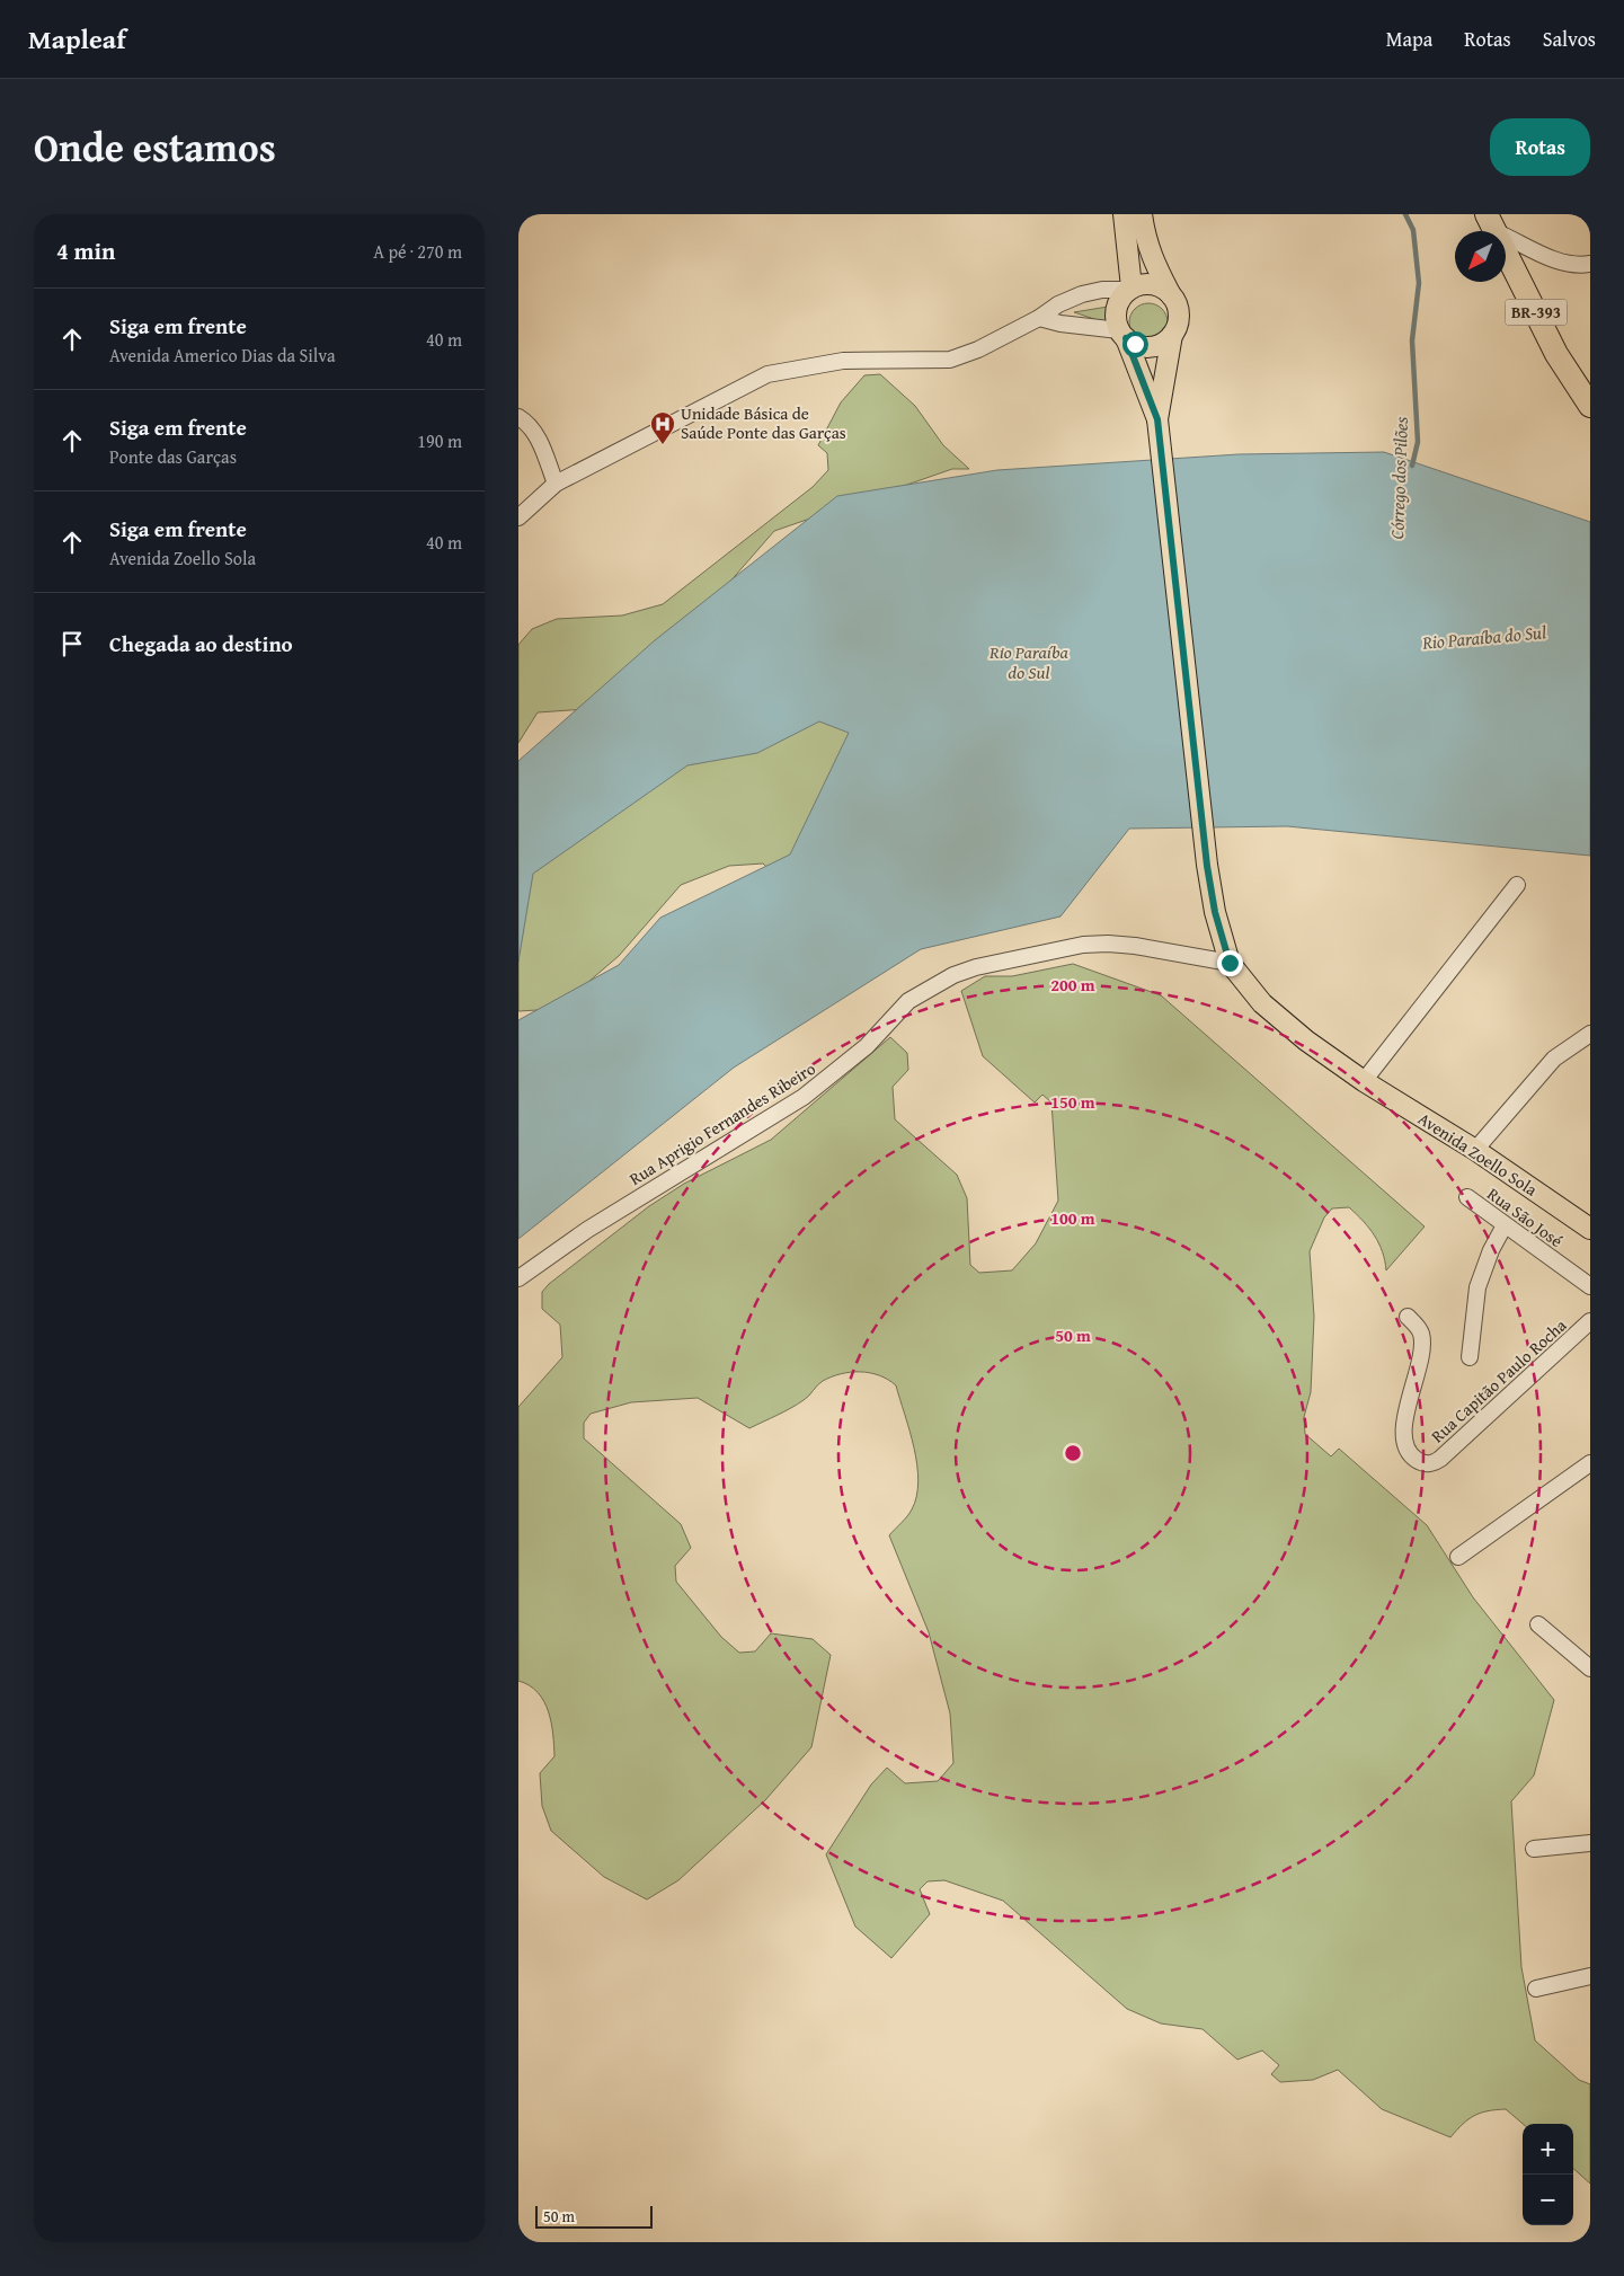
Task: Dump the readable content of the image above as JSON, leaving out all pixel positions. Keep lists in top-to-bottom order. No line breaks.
{"streets":{"highway":["BR-393"],"main road":["Avenida Zoello Sola"],"street":["Rua Aprigio Fernandes Ribeiro","Rua São José","Rua Capitão Paulo Rocha"]},"crossings":[["Rua Aprigio Fernandes Ribeiro","Avenida Zoello Sola"]],"water":["Córrego dos Pilões","Rio Paraíba do Sul"],"places":{"hospital":["Unidade Básica de Saúde Ponte das Garças"]},"scale_bar":"50 m","north":"bottom left","page":{"header":"Mapleaf","nav":["Mapa","Rotas","Salvos"],"title":"Onde estamos","buttons":"Rotas","heading":["4 min","A pé · 270 m"],"list":[["Siga em frente","Avenida Americo Dias da Silva","40 m"],["Siga em frente","Ponte das Garças","190 m"],["Siga em frente","Avenida Zoello Sola","40 m"],"Chegada ao destino"],"map_buttons":["+","−"],"scale":"50 m"},"rings":["200 m","150 m","100 m","50 m"]}
